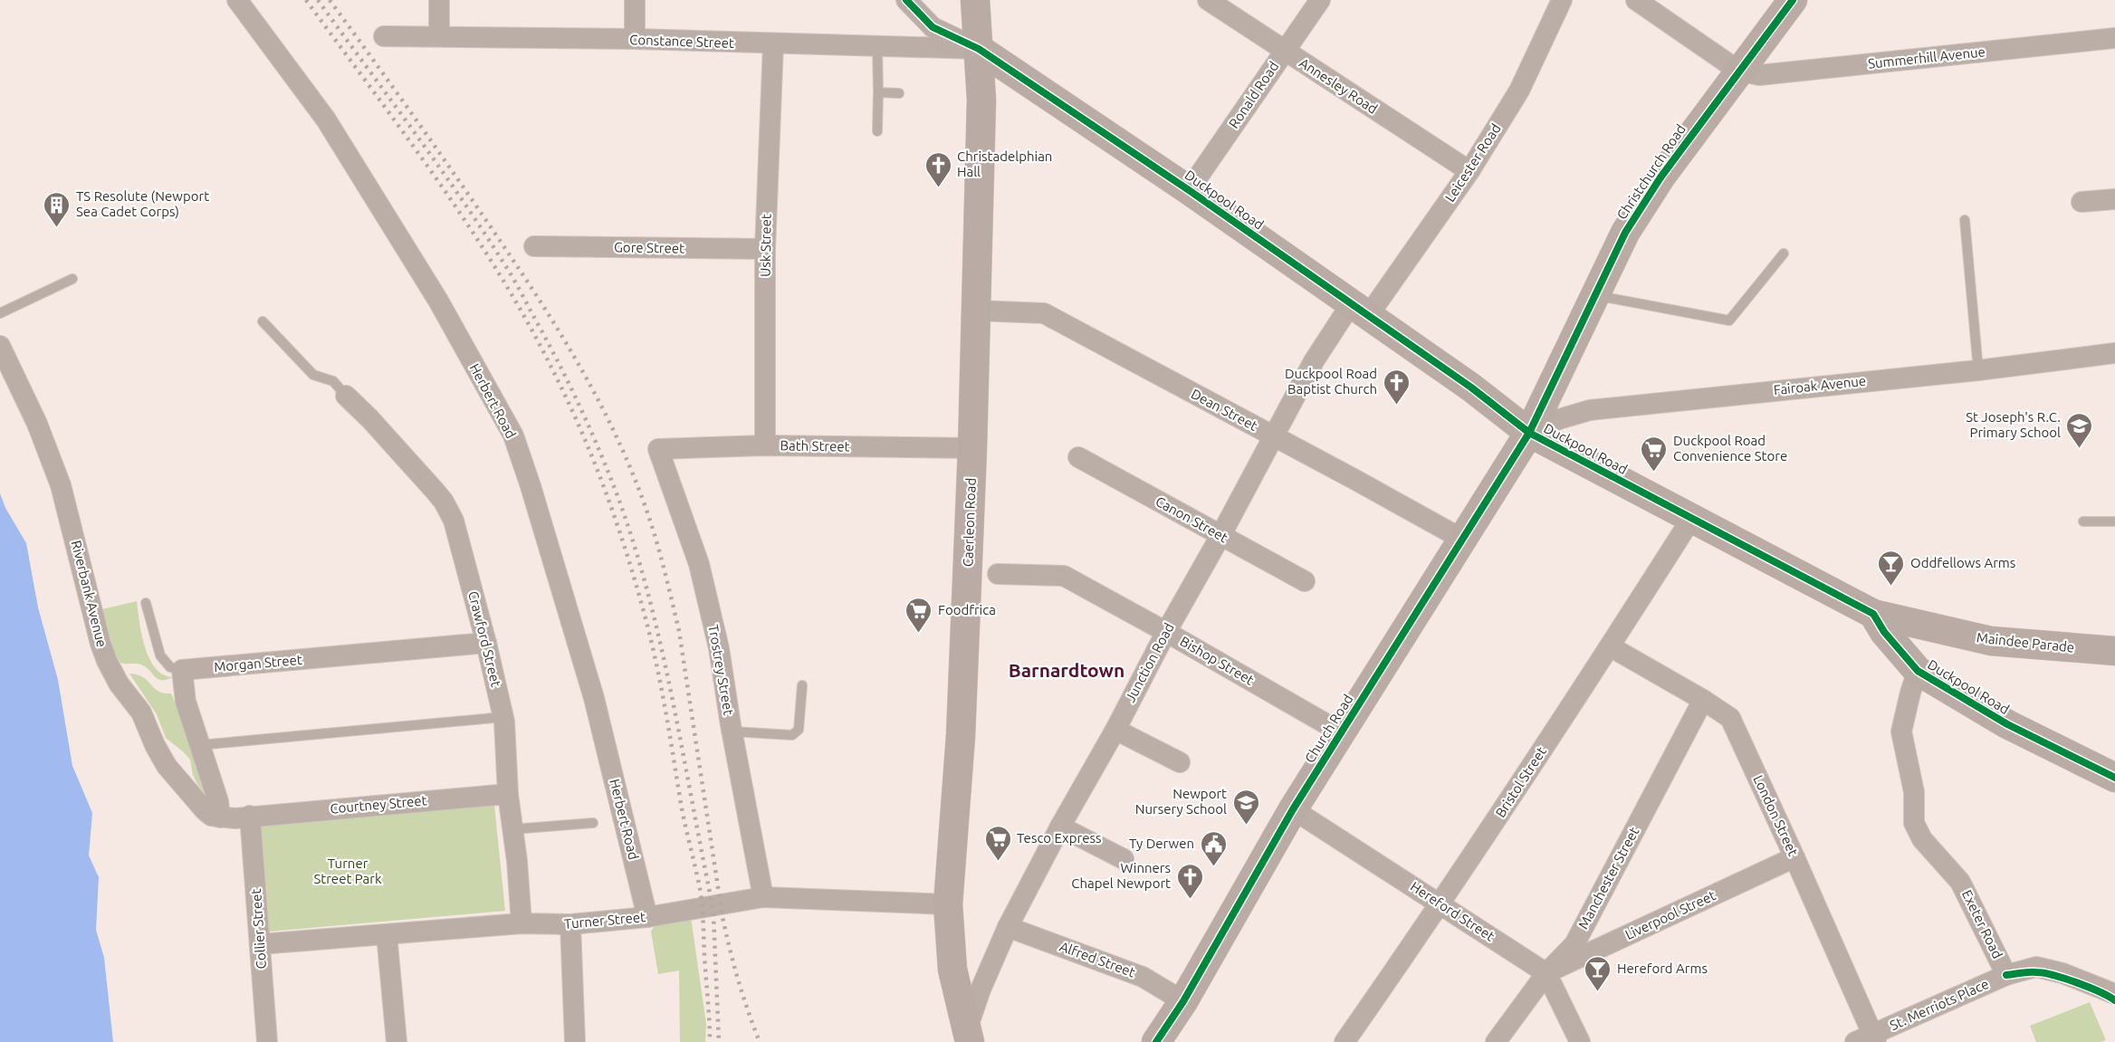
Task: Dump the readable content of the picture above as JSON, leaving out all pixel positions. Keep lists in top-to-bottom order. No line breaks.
{"streets":{"street":["Constance Street","Summerhill Avenue","Annesley Road","Ronald Road","Leicester Road","Christchurch Road","Duckpool Road","Usk Street","Gore Street","Fairoak Avenue","Herbert Road","Dean Street","Bath Street","Canon Street","Caerleon Road","Riverbank Avenue","Crawford Street","Maindee Parade","Bishop Street","Junction Road","Morgan Street","Trostrey Street","Church Road","Bristol Street","Courtney Street","London Street","Manchester Street","Hereford Street","Liverpool Street","Turner Street","Exeter Road","Collier Street","Alfred Street","St. Merriots Place"]},"crossings":[["Constance Street","Duckpool Road"],["Constance Street","Usk Street"],["Constance Street","Caerleon Road"],["Summerhill Avenue","Christchurch Road"],["Annesley Road","Ronald Road"],["Annesley Road","Leicester Road"],["Ronald Road","Duckpool Road"],["Leicester Road","Duckpool Road"],["Leicester Road","Junction Road"],["Christchurch Road","Duckpool Road"],["Christchurch Road","Fairoak Avenue"],["Christchurch Road","Church Road"],["Duckpool Road","Fairoak Avenue"],["Duckpool Road","Caerleon Road"],["Duckpool Road","Maindee Parade"],["Duckpool Road","Junction Road"],["Duckpool Road","Church Road"],["Duckpool Road","Bristol Street"],["Duckpool Road","Exeter Road"],["Usk Street","Gore Street"],["Usk Street","Bath Street"],["Fairoak Avenue","Church Road"],["Herbert Road","Turner Street"],["Dean Street","Caerleon Road"],["Dean Street","Junction Road"],["Dean Street","Church Road"],["Bath Street","Caerleon Road"],["Bath Street","Trostrey Street"],["Canon Street","Junction Road"],["Caerleon Road","Junction Road"],["Caerleon Road","Turner Street"],["Crawford Street","Morgan Street"],["Crawford Street","Courtney Street"],["Crawford Street","Turner Street"],["Bishop Street","Junction Road"],["Bishop Street","Church Road"],["Junction Road","Alfred Street"],["Trostrey Street","Turner Street"],["Church Road","Hereford Street"],["Church Road","Alfred Street"],["Bristol Street","London Street"],["Bristol Street","Hereford Street"],["Courtney Street","Collier Street"],["London Street","Manchester Street"],["London Street","Liverpool Street"],["London Street","St. Merriots Place"],["Manchester Street","Hereford Street"],["Manchester Street","Liverpool Street"],["Hereford Street","Liverpool Street"],["Turner Street","Collier Street"],["Exeter Road","St. Merriots Place"]],"districts":["Barnardtown"],"parks":["Turner Street Park"],"places":{"church":["Christadelphian Hall","Duckpool Road Baptist Church","Winners Chapel Newport"],"building":["TS Resolute (Newport Sea Cadet Corps)"],"school or university":["St Joseph's R.C. Primary School","Newport Nursery School"],"supermarket":["Duckpool Road Convenience Store","Foodfrica","Tesco Express"],"bar":["Oddfellows Arms","Hereford Arms"],"public building":["Ty Derwen"]}}
